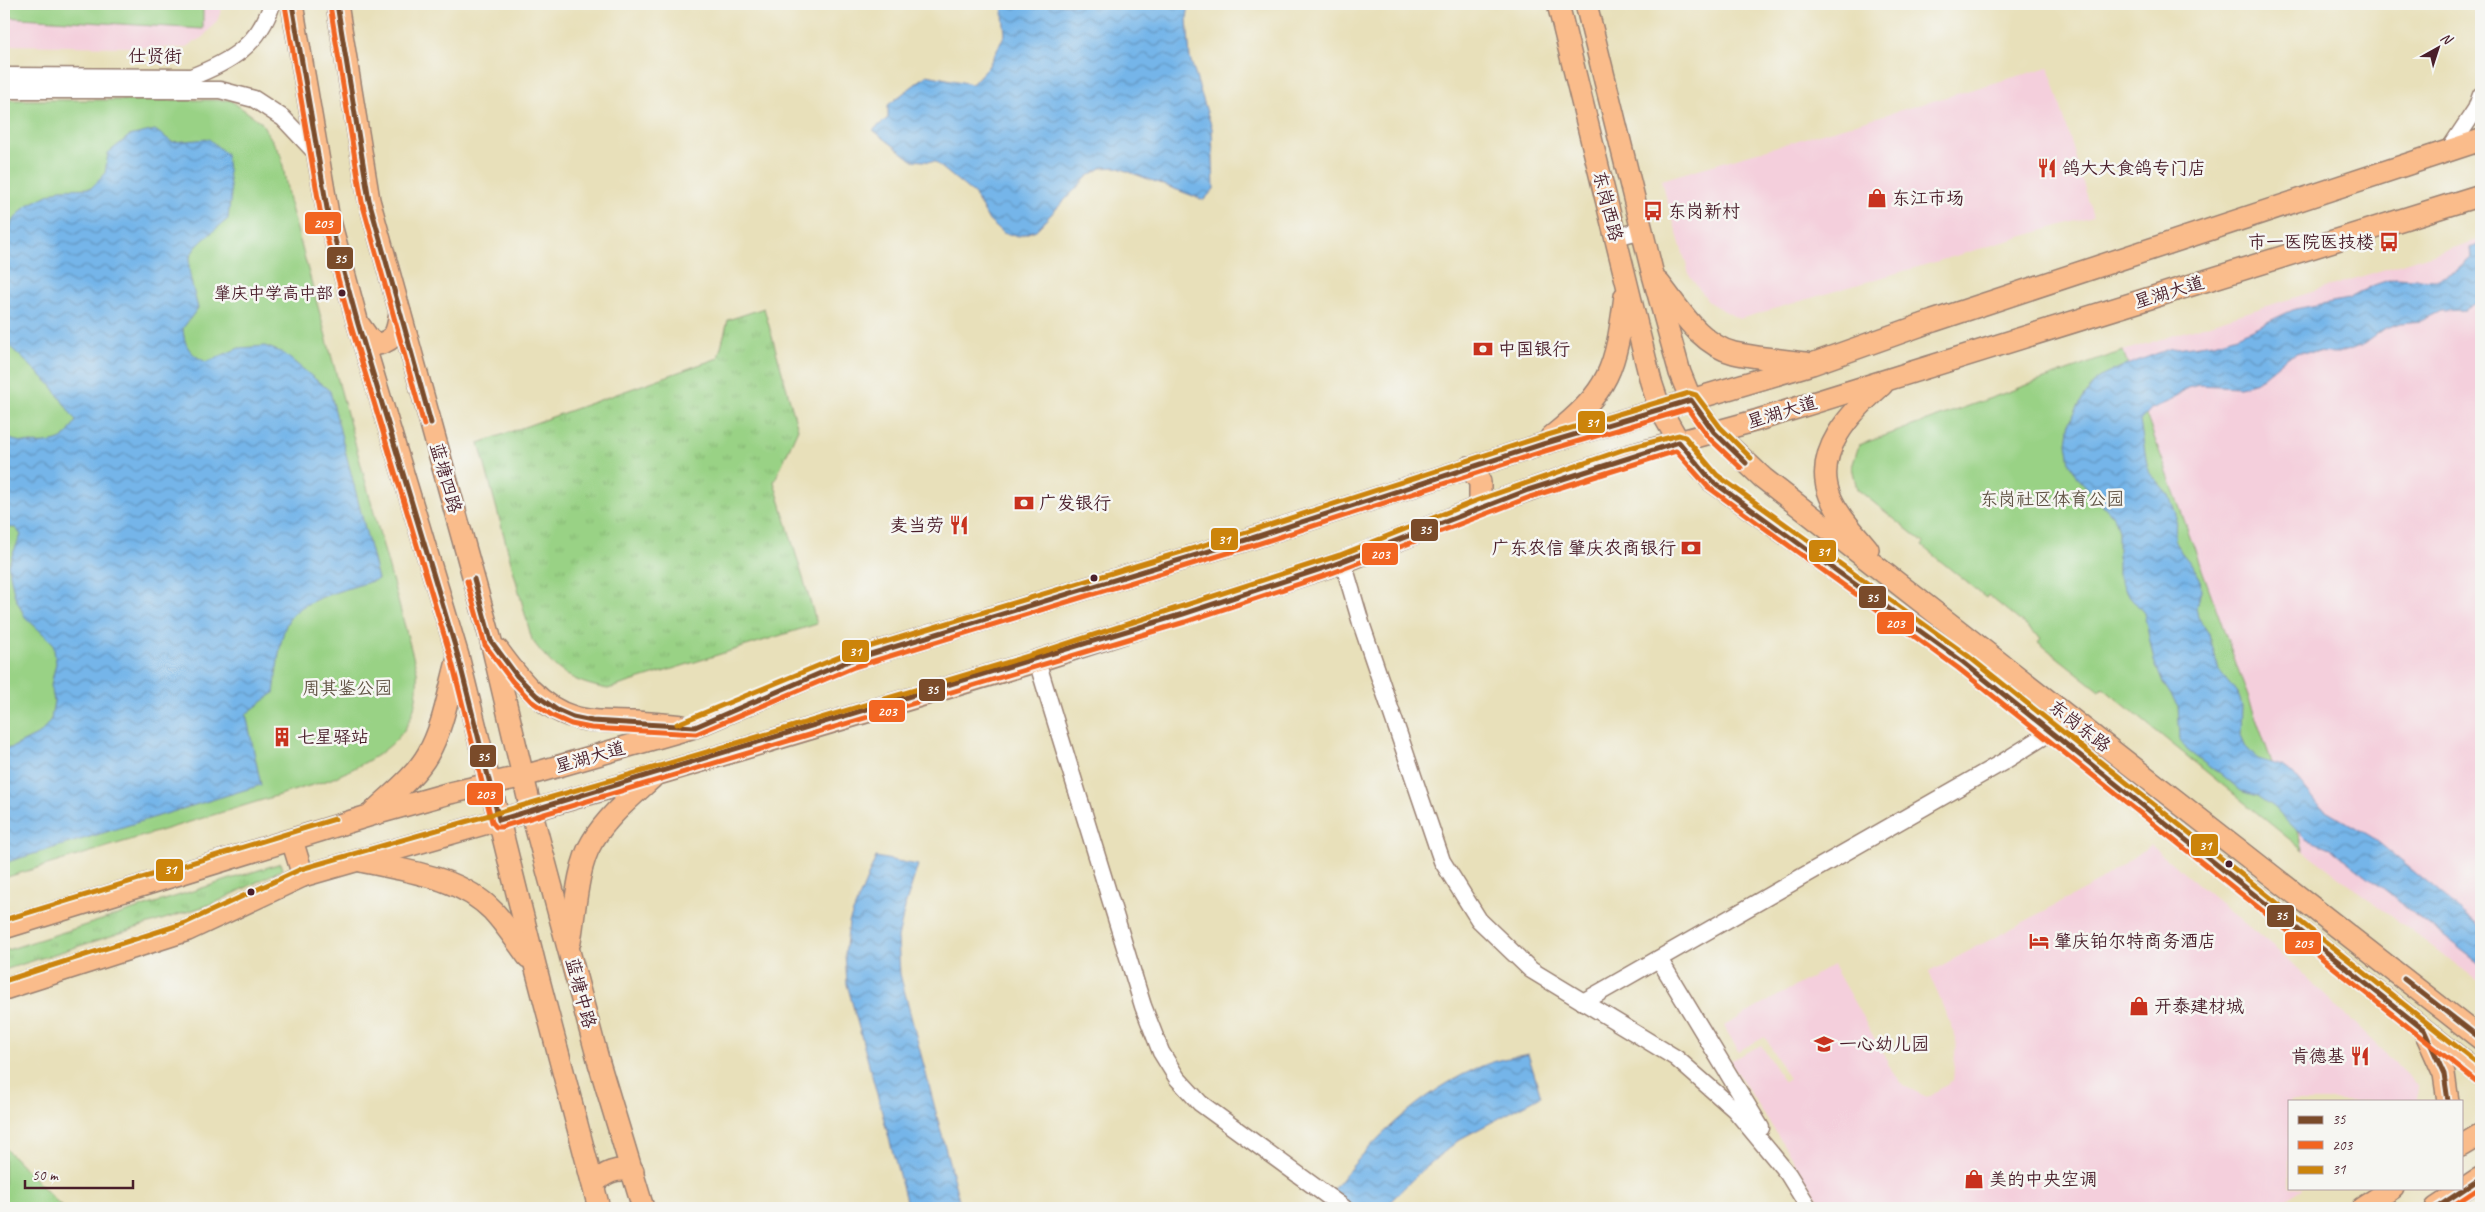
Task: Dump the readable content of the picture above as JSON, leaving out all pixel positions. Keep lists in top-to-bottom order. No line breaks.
{"streets":{"main road":["东岗西路","星湖大道","蓝塘四路","东岗东路","蓝塘中路"],"street":["仕贤街"]},"crossings":[["东岗西路","星湖大道"],["东岗西路","东岗东路"],["星湖大道","蓝塘四路"],["星湖大道","东岗东路"],["星湖大道","蓝塘中路"],["蓝塘四路","蓝塘中路"]],"parks":["东岗社区体育公园","周其鉴公园"],"places":{"restaurant":["鸽大大食鸽专门店","麦当劳","肯德基"],"shop":["东江市场","开泰建材城","美的中央空调"],"bus stop":["东岗新村","市一医院医技楼"],"other":["肇庆中学高中部"],"bank":["中国银行","广发银行","广东农信 肇庆农商银行"],"building":["七星驿站"],"hotel":["肇庆铂尔特商务酒店"],"school or university":["一心幼儿园"]},"lines":["transit line 35","transit line 203","transit line 31"],"legend":["35","203","31"],"scale_bar":"50 m","north":"top right"}
